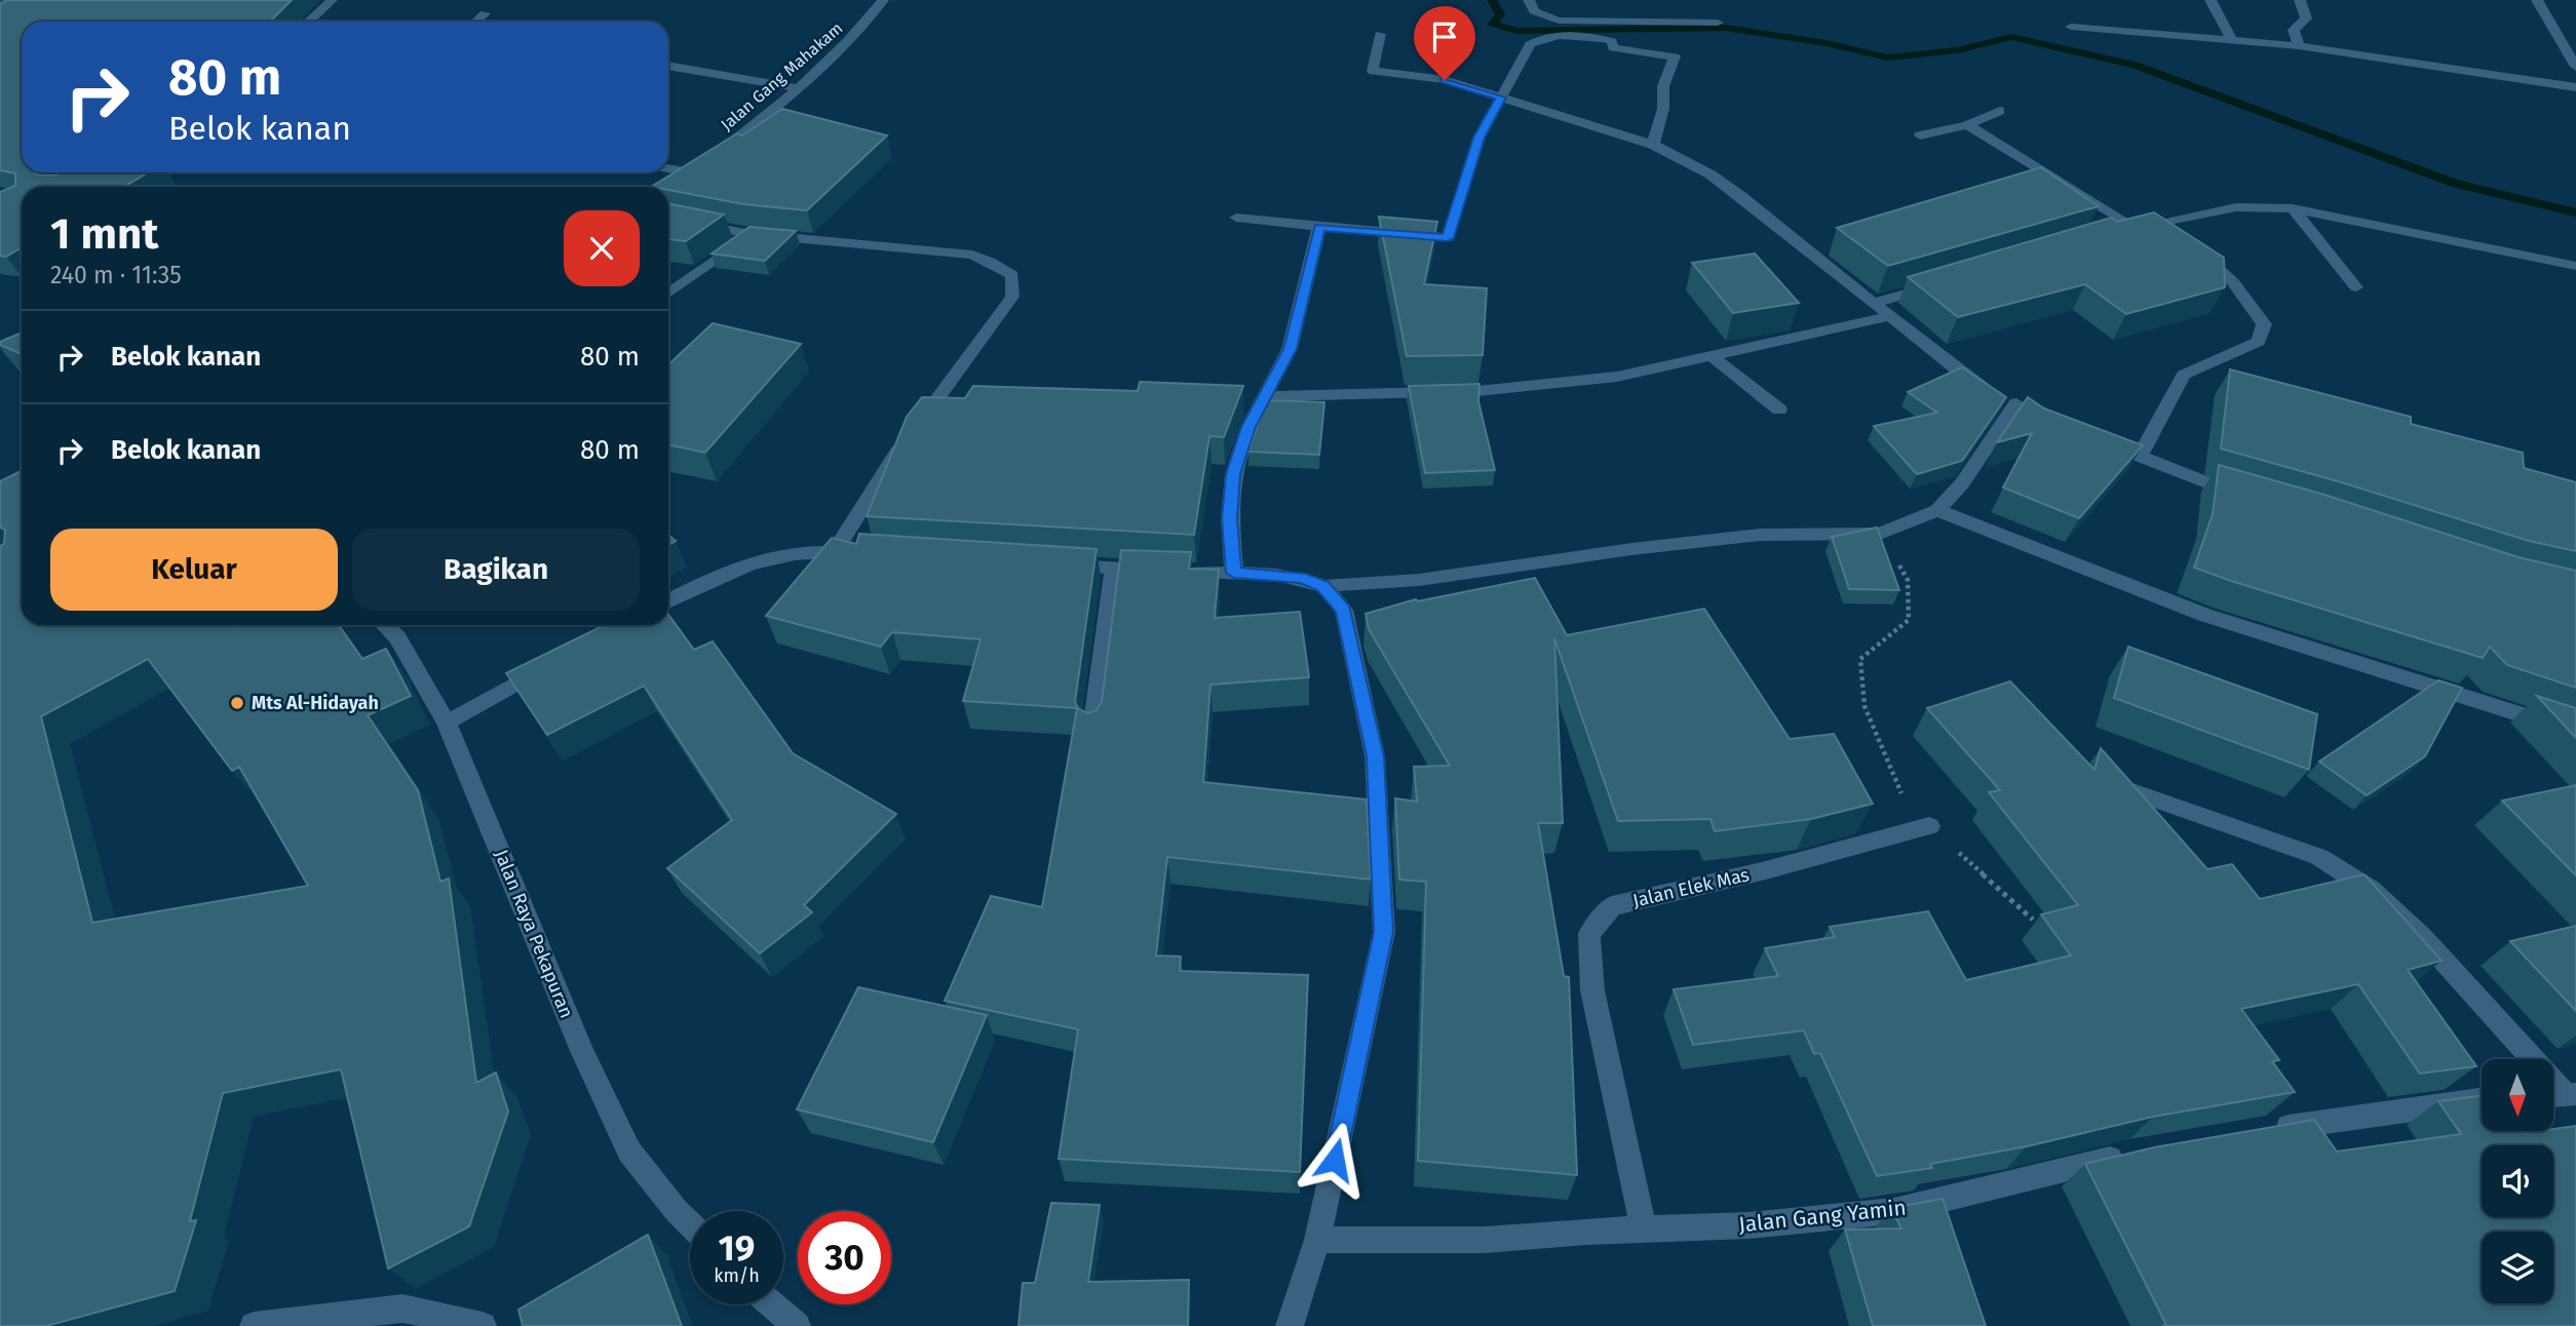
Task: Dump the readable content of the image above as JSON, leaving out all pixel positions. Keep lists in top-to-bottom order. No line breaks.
{"streets":{"street":["Jalan Gang Mahakam","Jalan Elek Mas","Jalan Raya Pekapuran","Jalan Gang Yamin"]},"crossings":[["Jalan Elek Mas","Jalan Gang Yamin"]],"places":["Mts Al-Hidayah"],"north":"bottom","page":{"turn":["80 m","Belok kanan"],"heading":["1 mnt","240 m · 11:35"],"list":[{"name":"Belok kanan","value":"80 m"},{"name":"Belok kanan","value":"80 m"}],"buttons":["Keluar","Bagikan"],"speed":"19 km/h","limit":"30"}}
